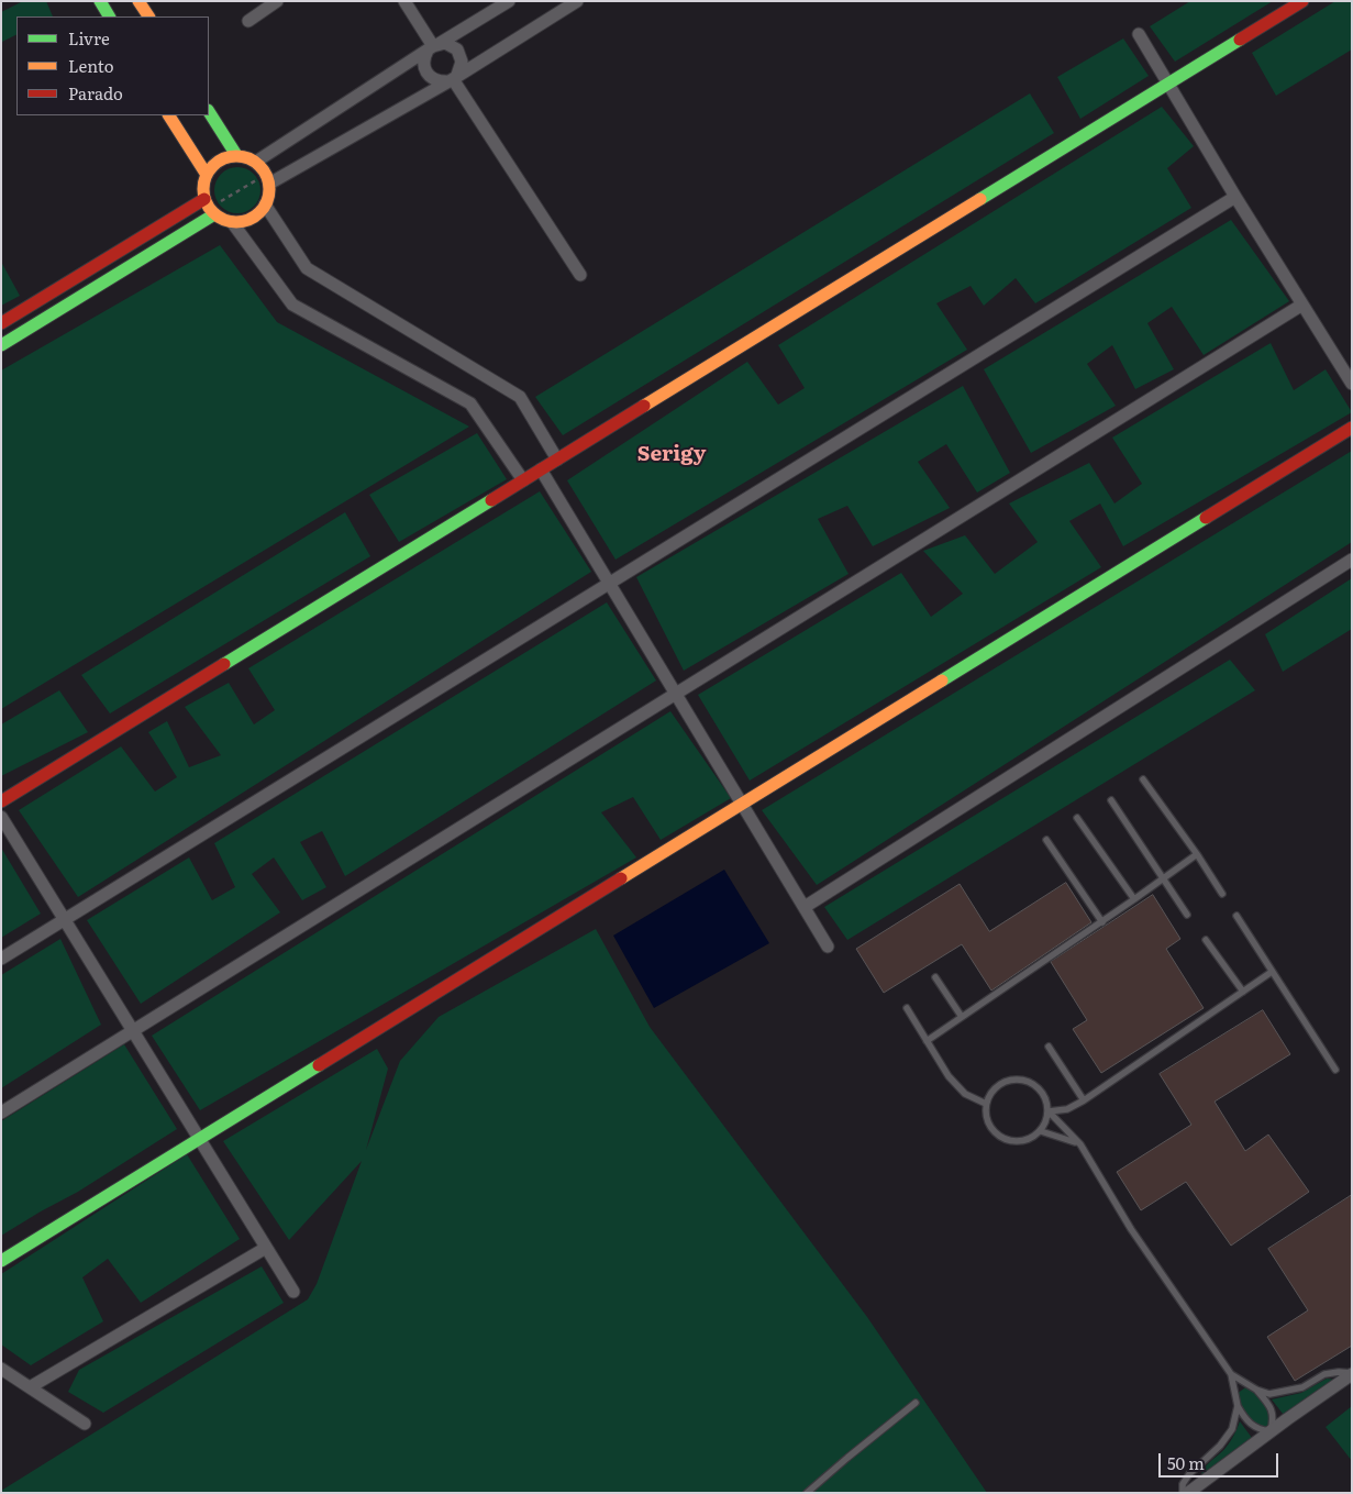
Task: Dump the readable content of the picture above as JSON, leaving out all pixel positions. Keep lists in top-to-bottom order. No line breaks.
{"districts":["Serigy"],"legend":["Livre","Lento","Parado"],"scale_bar":"50 m"}
